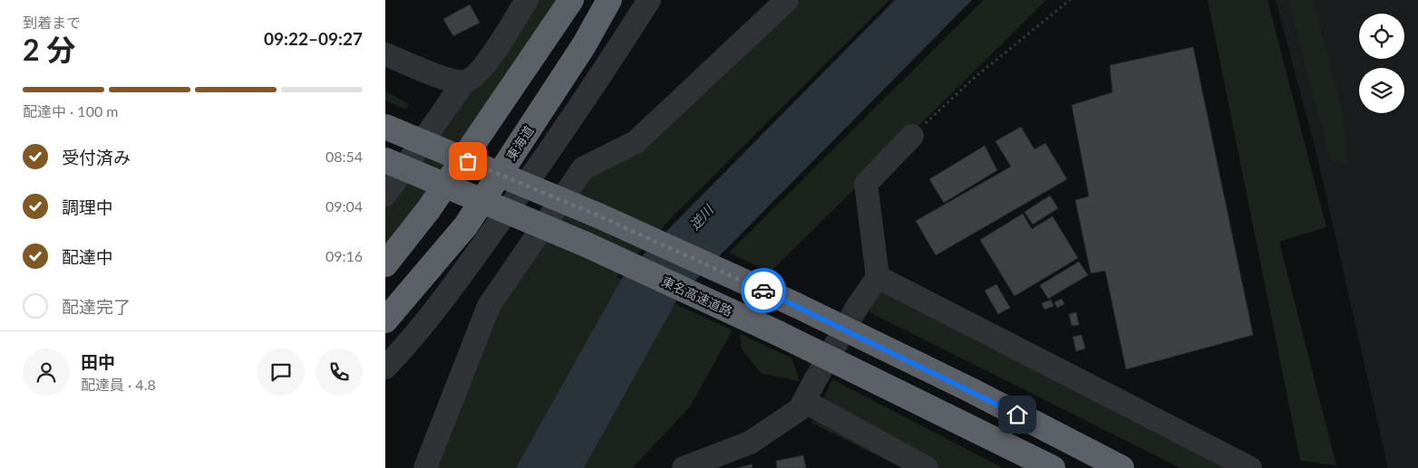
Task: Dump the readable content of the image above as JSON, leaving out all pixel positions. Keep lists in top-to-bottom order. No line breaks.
{"streets":{"highway":["東海道","東名高速道路"]},"water":["逆川"],"page":{"heading":["2 分","到着まで","09:22–09:27"],"panel":["田中","配達員 · 4.8"],"bar":"配達中 · 100 m","list":[["受付済み","08:54"],["調理中","09:04"],["配達中","09:16"],"配達完了"]}}
